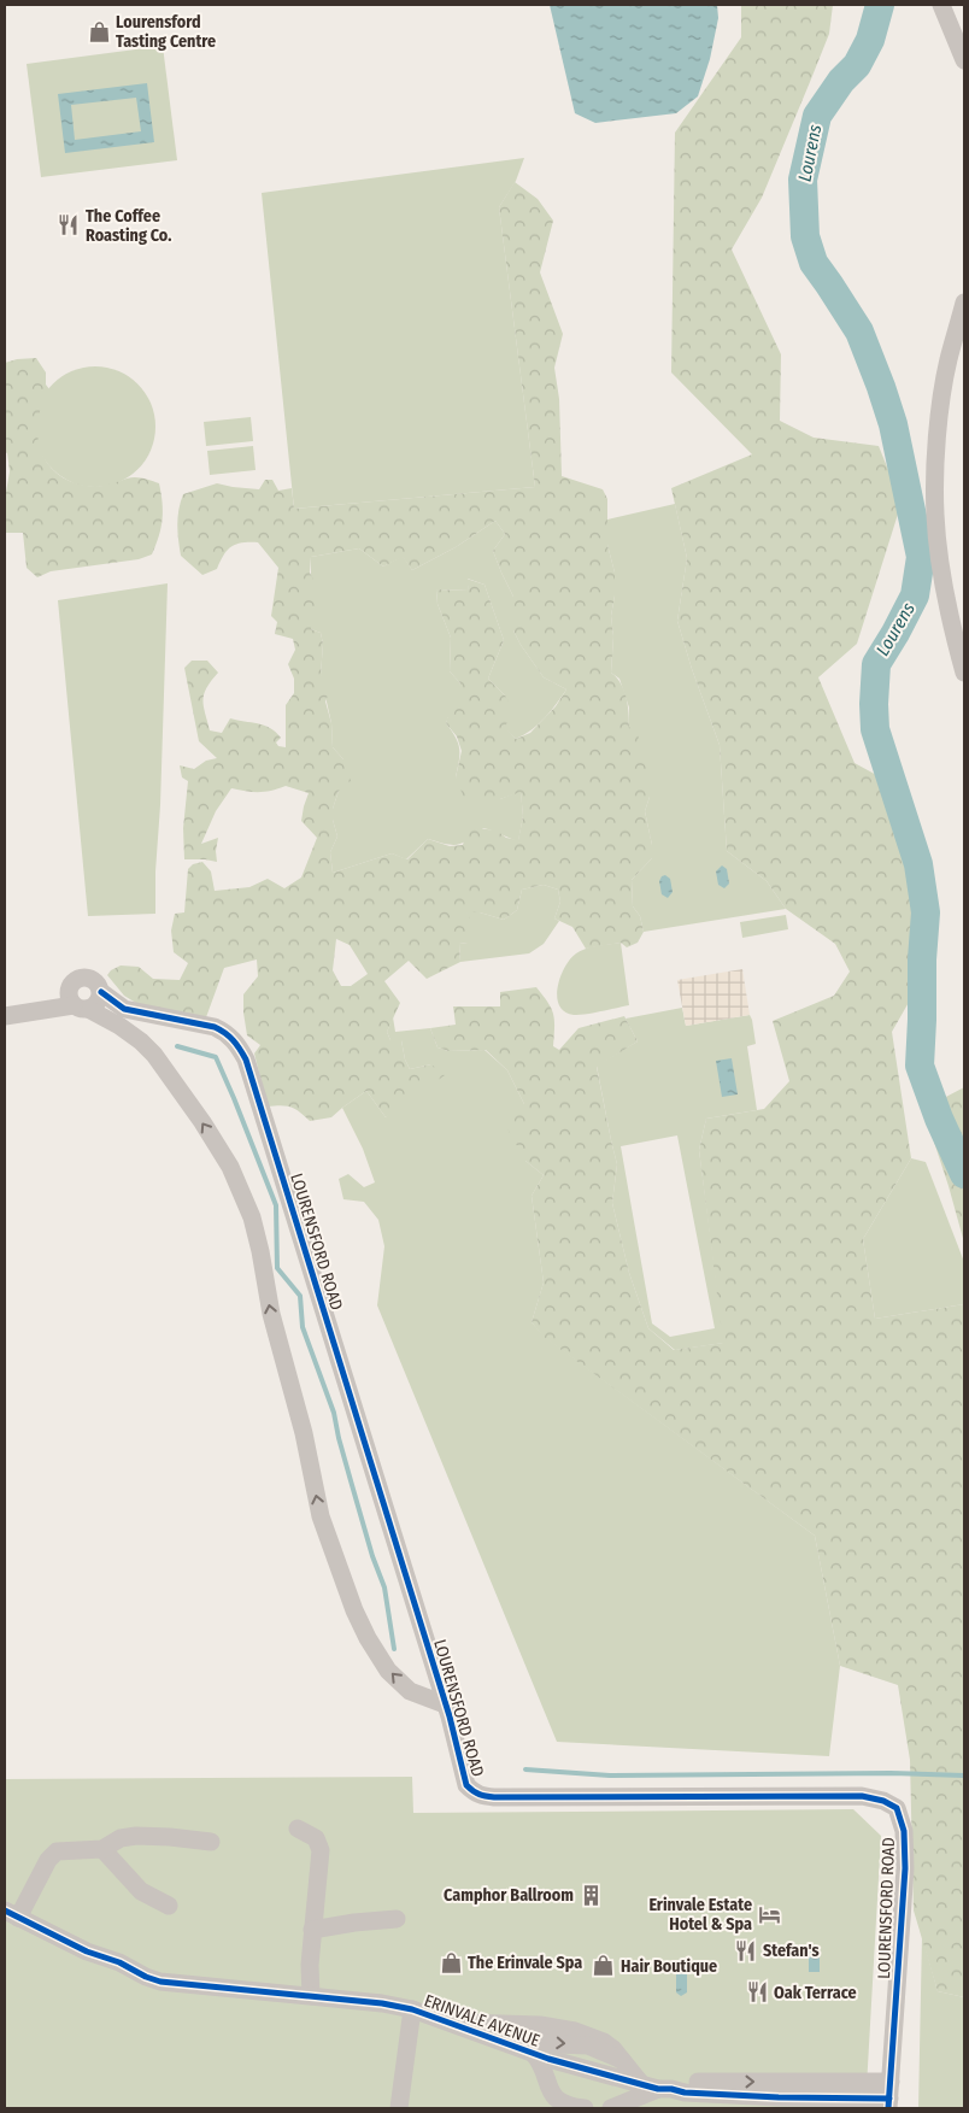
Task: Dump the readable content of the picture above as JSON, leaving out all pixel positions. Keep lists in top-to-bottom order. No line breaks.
{"streets":{"street":["LOURENSFORD ROAD","ERINVALE AVENUE"]},"crossings":[["LOURENSFORD ROAD","ERINVALE AVENUE"]],"water":["Lourens"],"places":{"shop":["Lourensford Tasting Centre","The Erinvale Spa","Hair Boutique"],"restaurant":["The Coffee Roasting Co.","Stefan's","Oak Terrace"],"building":["Camphor Ballroom"],"hotel":["Erinvale Estate Hotel & Spa"]}}
